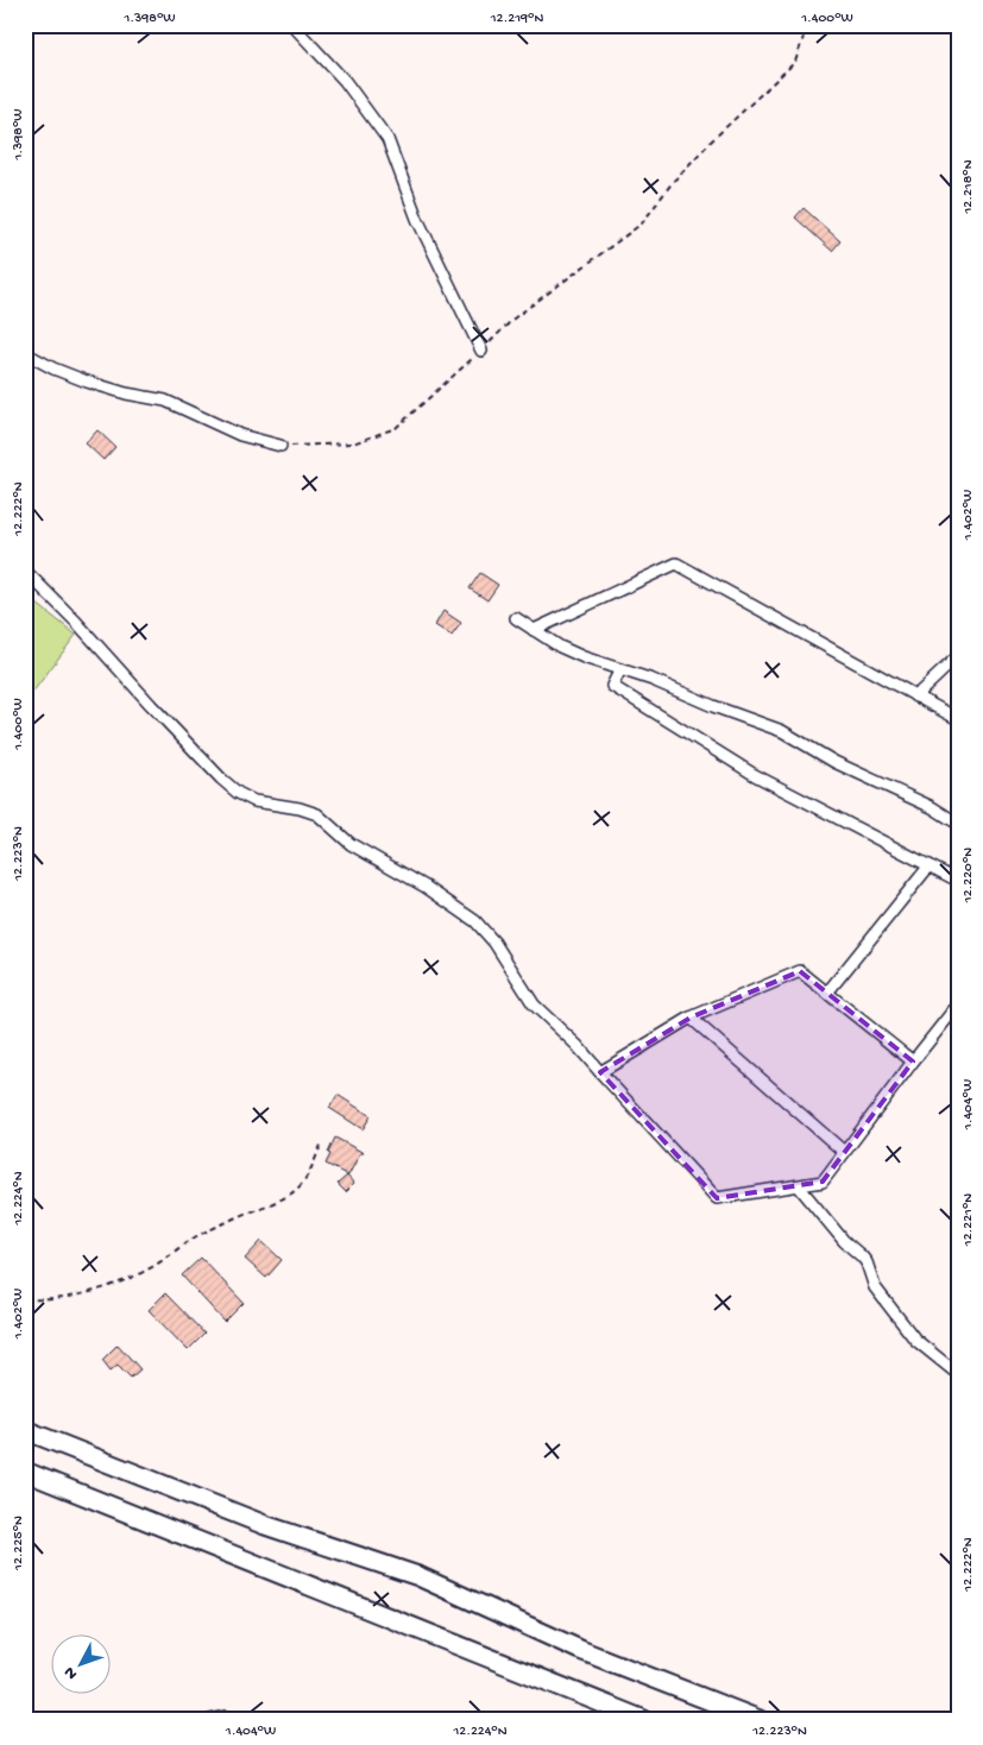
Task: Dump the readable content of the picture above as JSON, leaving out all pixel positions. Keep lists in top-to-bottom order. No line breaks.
{"north":"bottom left","coordinates":["1.398°W","12.219°N","1.400°W","12.218°N","12.222°N","1.402°W","12.223°N","12.220°N","1.404°W","12.224°N","12.221°N","12.225°N"]}
